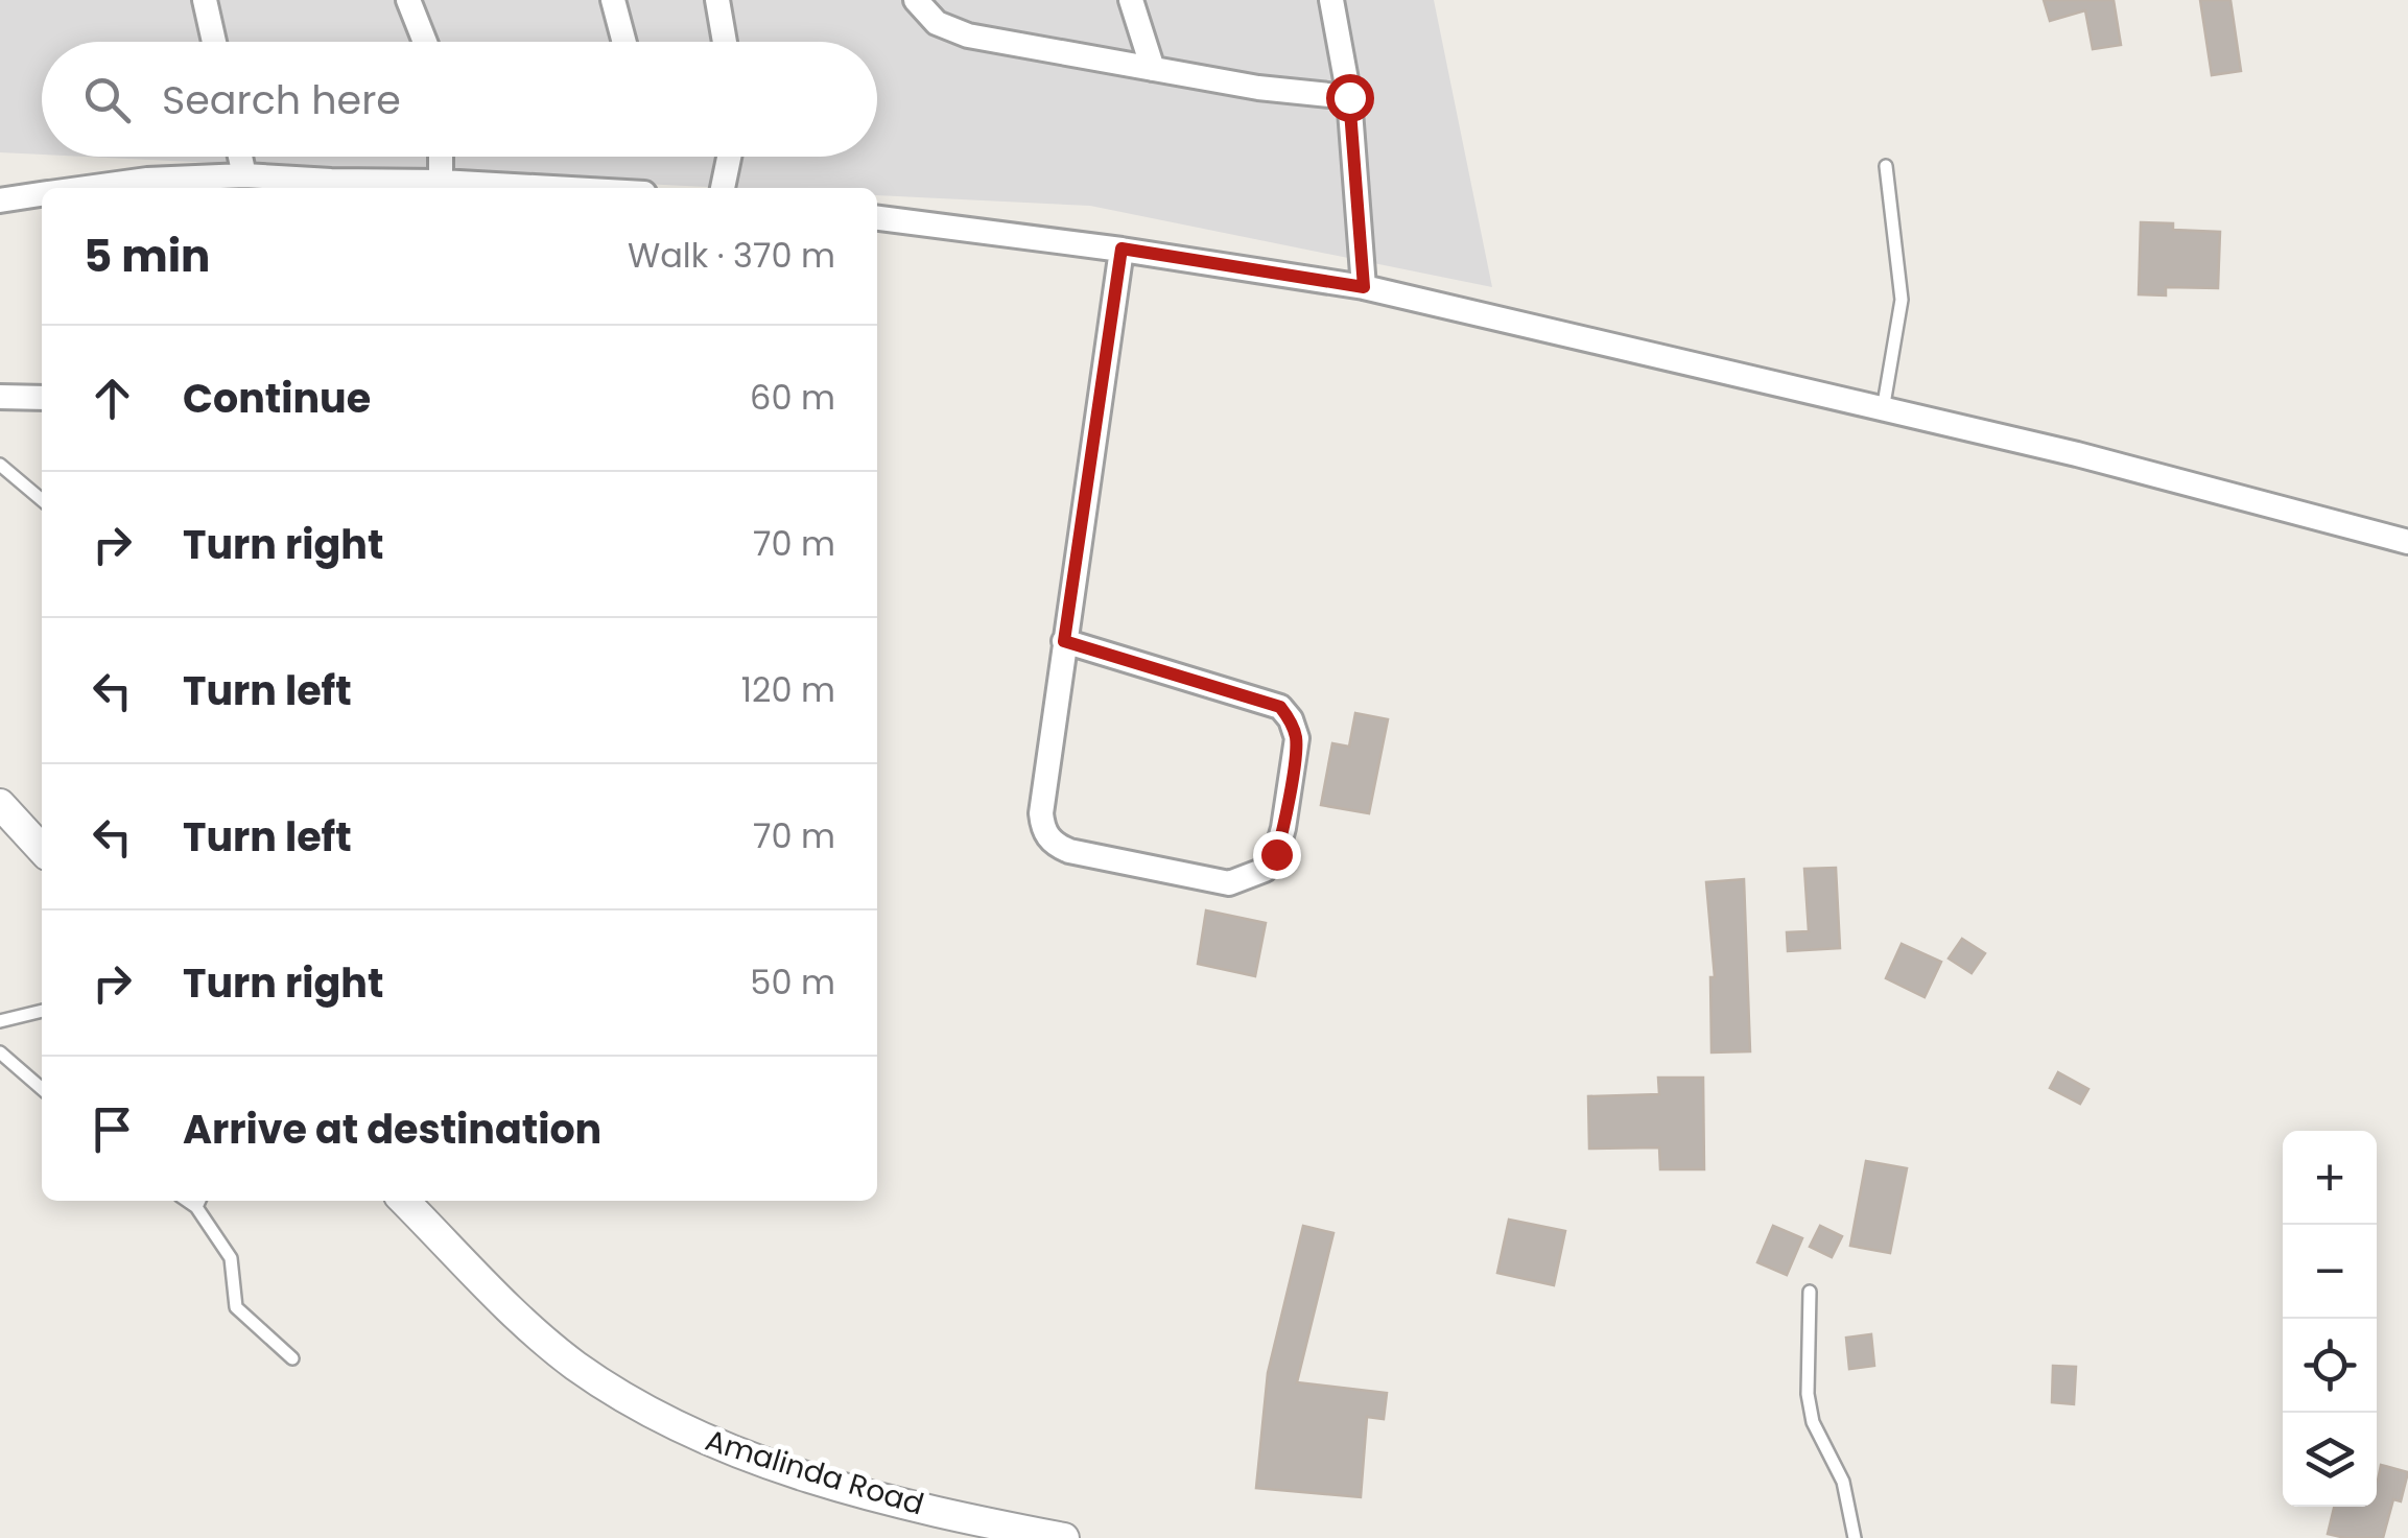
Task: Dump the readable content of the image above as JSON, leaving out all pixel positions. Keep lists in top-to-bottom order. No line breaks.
{"streets":{"street":["Amalinda Road"]},"page":{"search":"Search here","heading":["5 min","Walk · 370 m"],"list":[["Continue","60 m"],["Turn right","70 m"],["Turn left","120 m"],["Turn left","70 m"],["Turn right","50 m"],"Arrive at destination"],"map_buttons":["+","−"]}}
